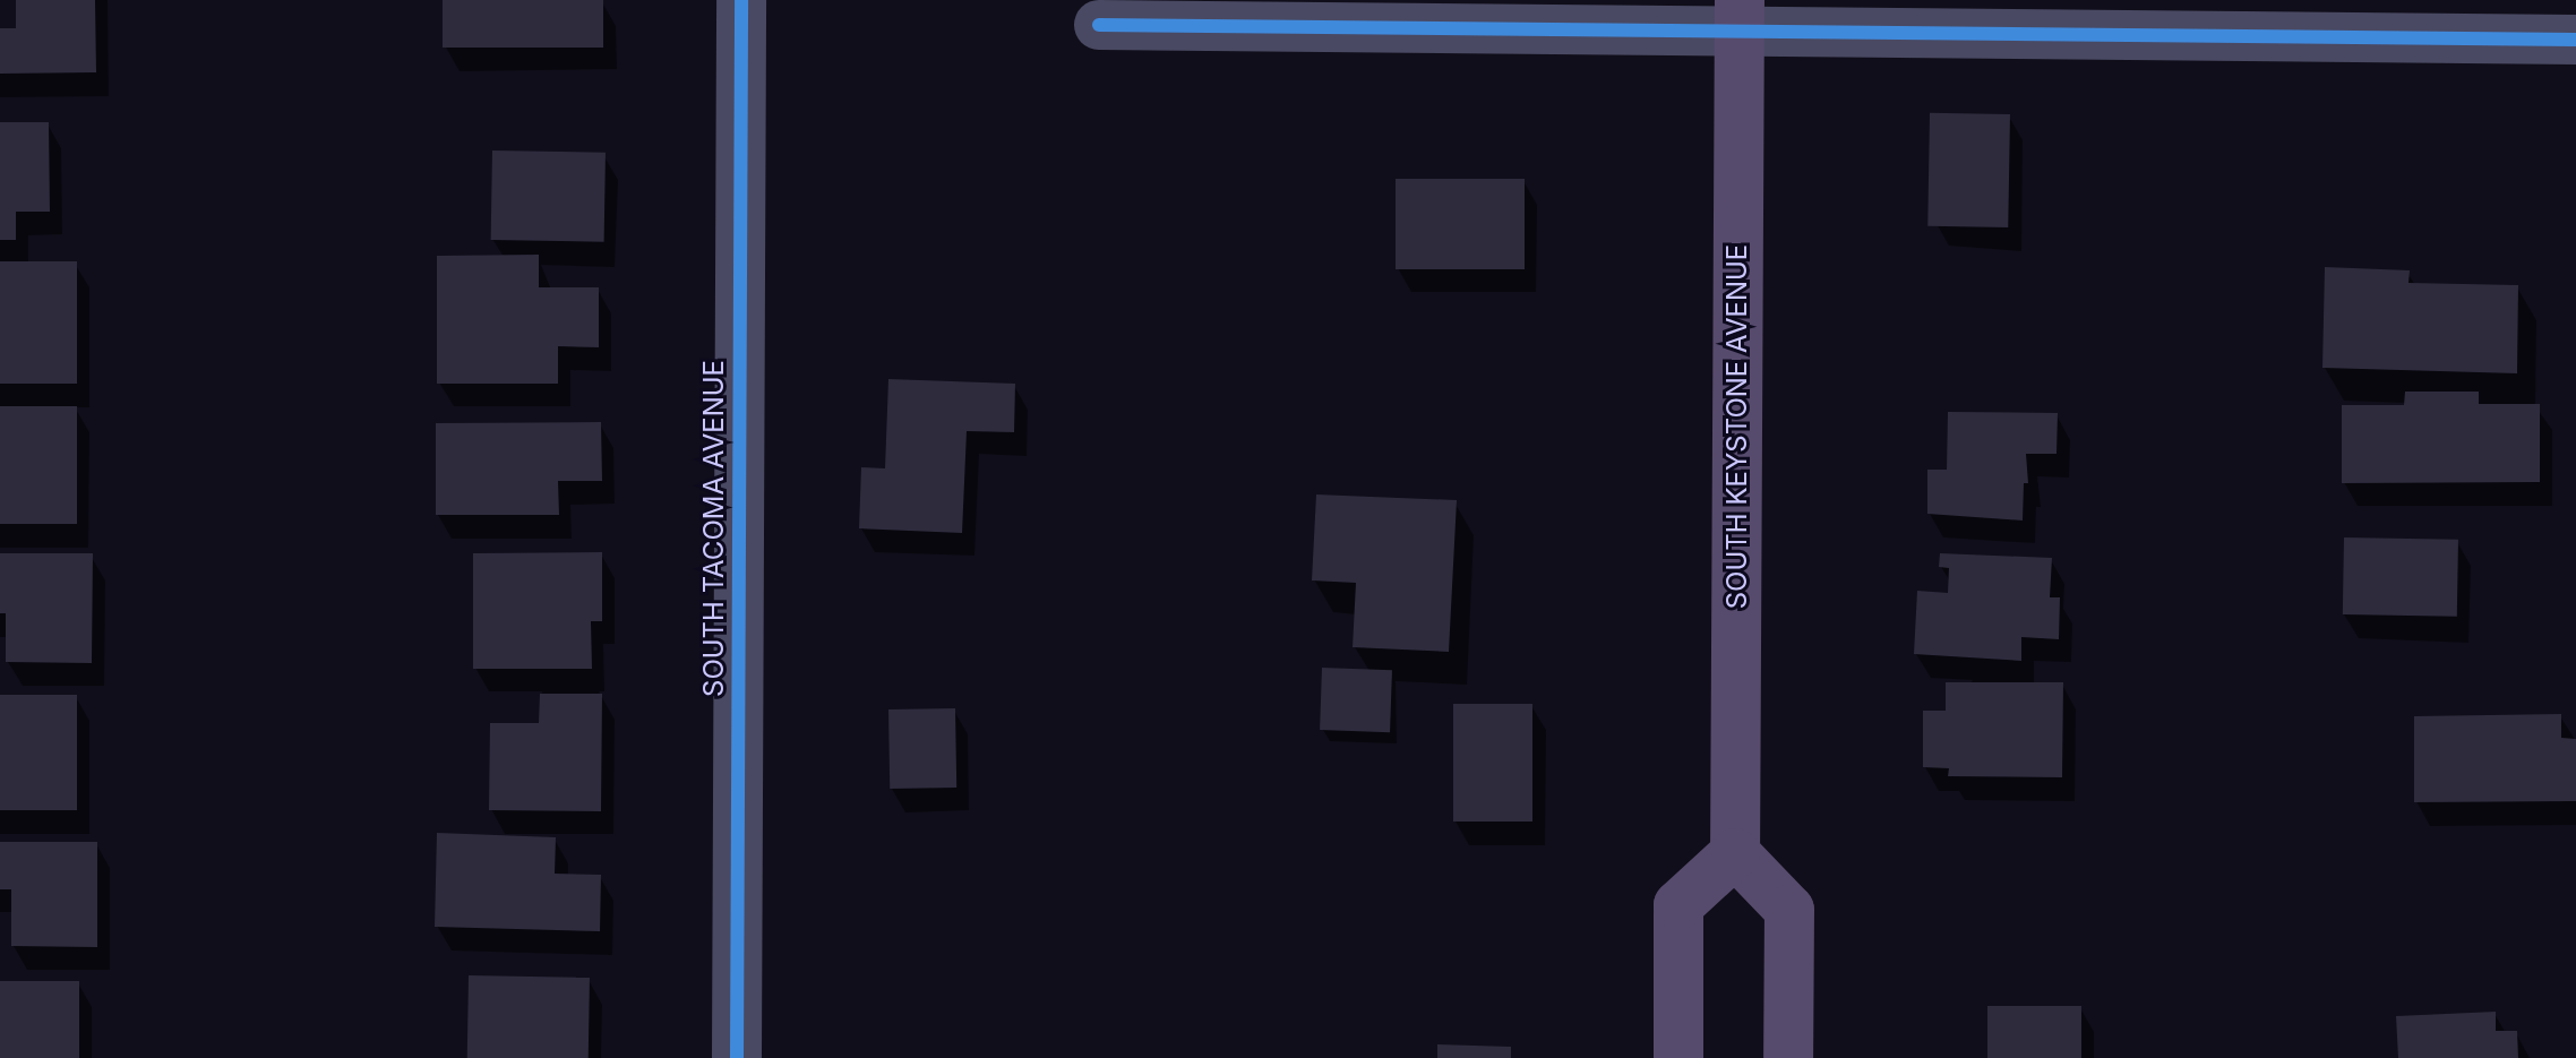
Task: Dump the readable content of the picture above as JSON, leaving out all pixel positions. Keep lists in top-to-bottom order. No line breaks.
{"streets":{"main road":["SOUTH KEYSTONE AVENUE"],"street":["SOUTH TACOMA AVENUE"]}}
